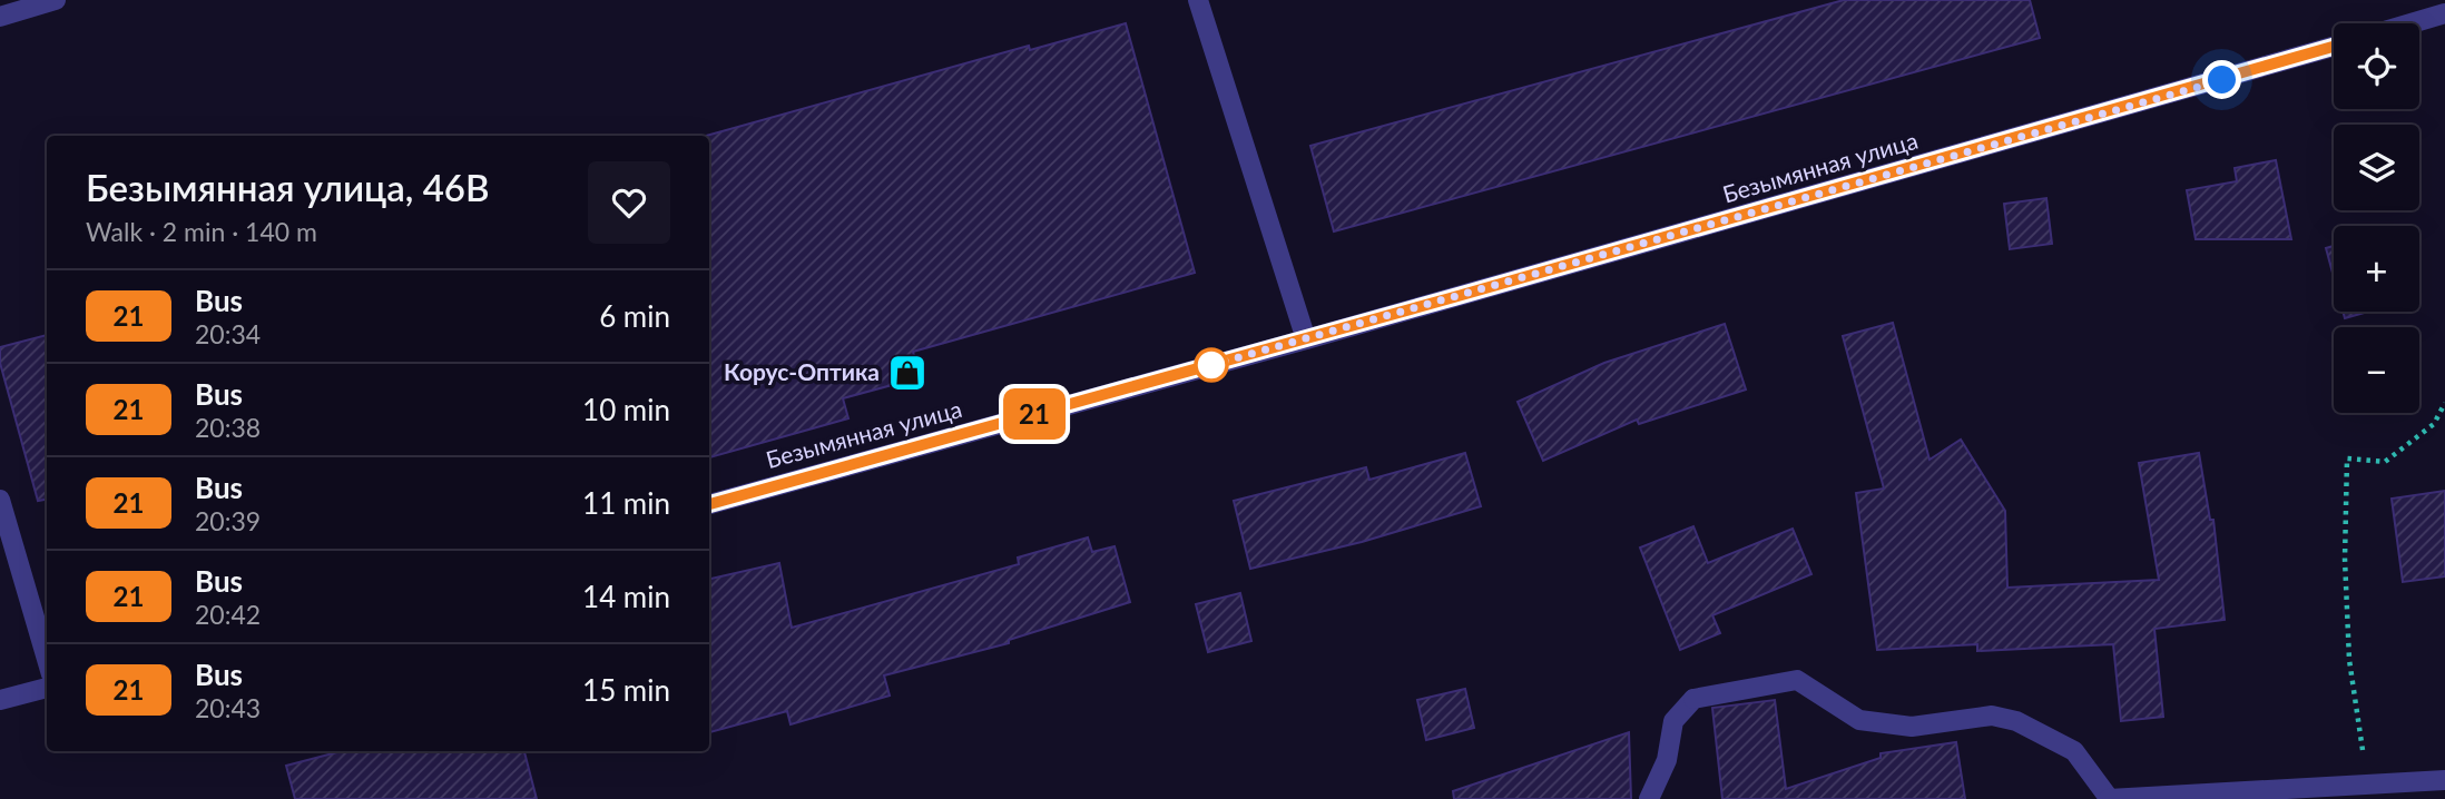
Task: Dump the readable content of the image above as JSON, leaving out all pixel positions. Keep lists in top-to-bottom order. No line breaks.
{"streets":{"street":["Безымянная улица"]},"places":{"shop":["Корус-Оптика"]},"lines":["bus line 21"],"page":{"on_map":"21","map_buttons":["+","−"],"heading":["Безымянная улица, 46В","Walk · 2 min · 140 m"],"list":[{"mark":"21","name":"Bus","note":"20:34","value":"6 min"},{"mark":"21","name":"Bus","note":"20:38","value":"10 min"},{"mark":"21","name":"Bus","note":"20:39","value":"11 min"},{"mark":"21","name":"Bus","note":"20:42","value":"14 min"},{"mark":"21","name":"Bus","note":"20:43","value":"15 min"}]}}
